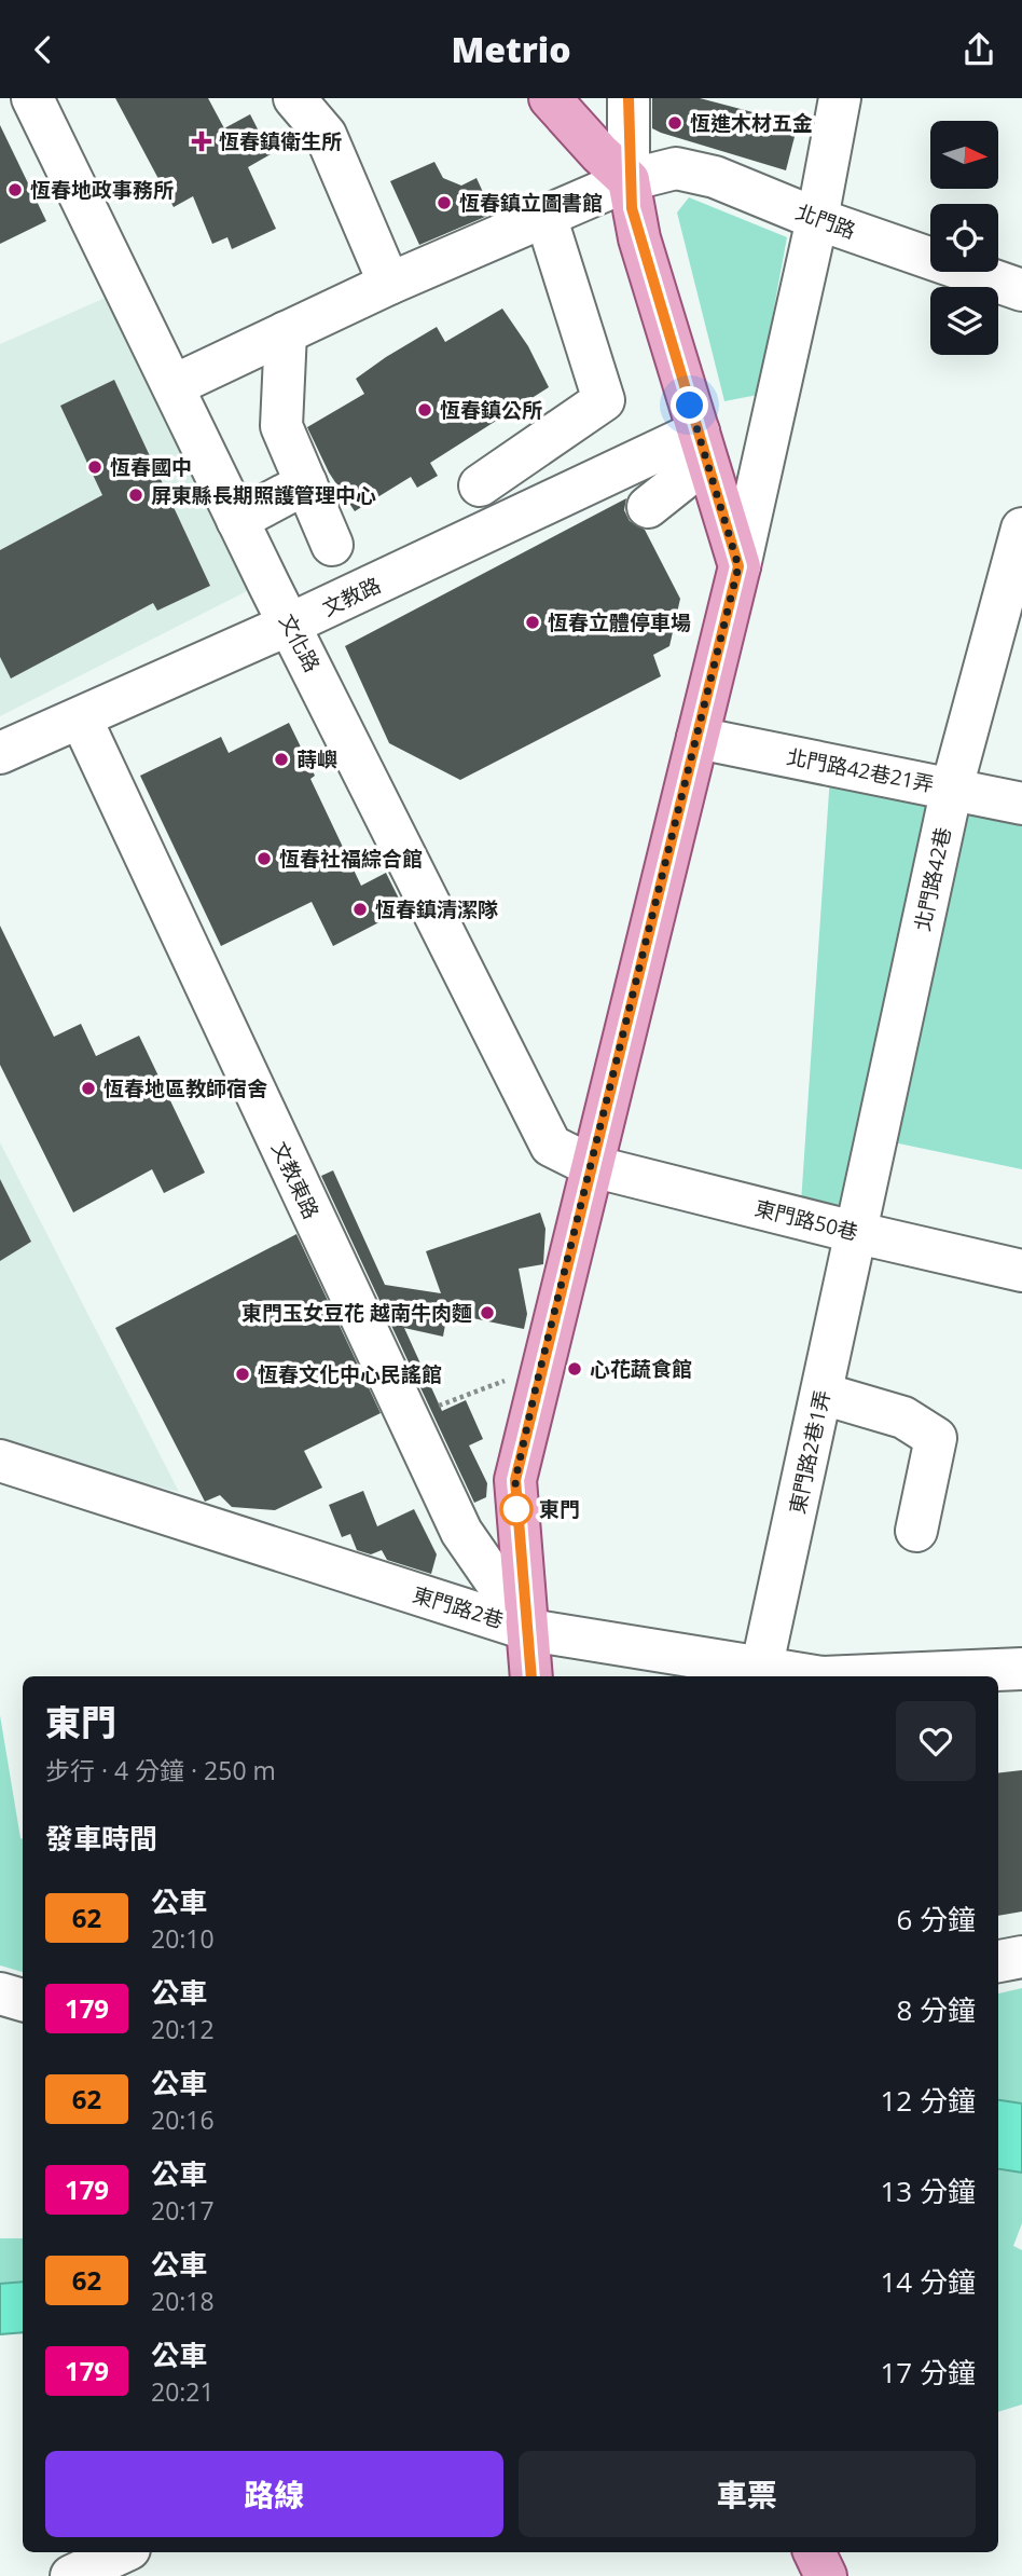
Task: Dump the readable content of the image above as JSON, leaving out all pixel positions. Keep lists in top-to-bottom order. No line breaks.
{"streets":{"street":["北門路","文教路","文化路","北門路42巷21弄","北門路42巷","文教東路","東門路50巷","東門路2巷1弄","東門路2巷"]},"crossings":[["北門路","文化路"],["文教路","文化路"],["文教路","文教東路"],["文化路","東門路50巷"],["北門路42巷21弄","北門路42巷"],["北門路42巷","東門路50巷"],["北門路42巷","東門路2巷1弄"],["文教東路","東門路2巷"],["東門路50巷","東門路2巷1弄"],["東門路2巷1弄","東門路2巷"]],"places":{"other":["恆進木材五金","恆春地政事務所","恆春鎮立圖書館","恆春鎮公所","恆春國中","屏東縣長期照護管理中心","恆春立體停車場","蒔嶼","恆春社福綜合館","恆春鎮清潔隊","恆春地區教師宿舍","東門玉女豆花 越南牛肉麵","心花蔬食館","恆春文化中心民謠館","東門"],"health":["恆春鎮衛生所"]},"lines":["bus line 62"],"north":"right","page":{"header":"Metrio","heading":[["東門","步行 · 4 分鐘 · 250 m"],"發車時間"],"list":[{"mark":"62","name":"公車","note":"20:10","value":"6 分鐘"},{"mark":"179","name":"公車","note":"20:12","value":"8 分鐘"},{"mark":"62","name":"公車","note":"20:16","value":"12 分鐘"},{"mark":"179","name":"公車","note":"20:17","value":"13 分鐘"},{"mark":"62","name":"公車","note":"20:18","value":"14 分鐘"},{"mark":"179","name":"公車","note":"20:21","value":"17 分鐘"}],"buttons":["路線","車票"]}}
